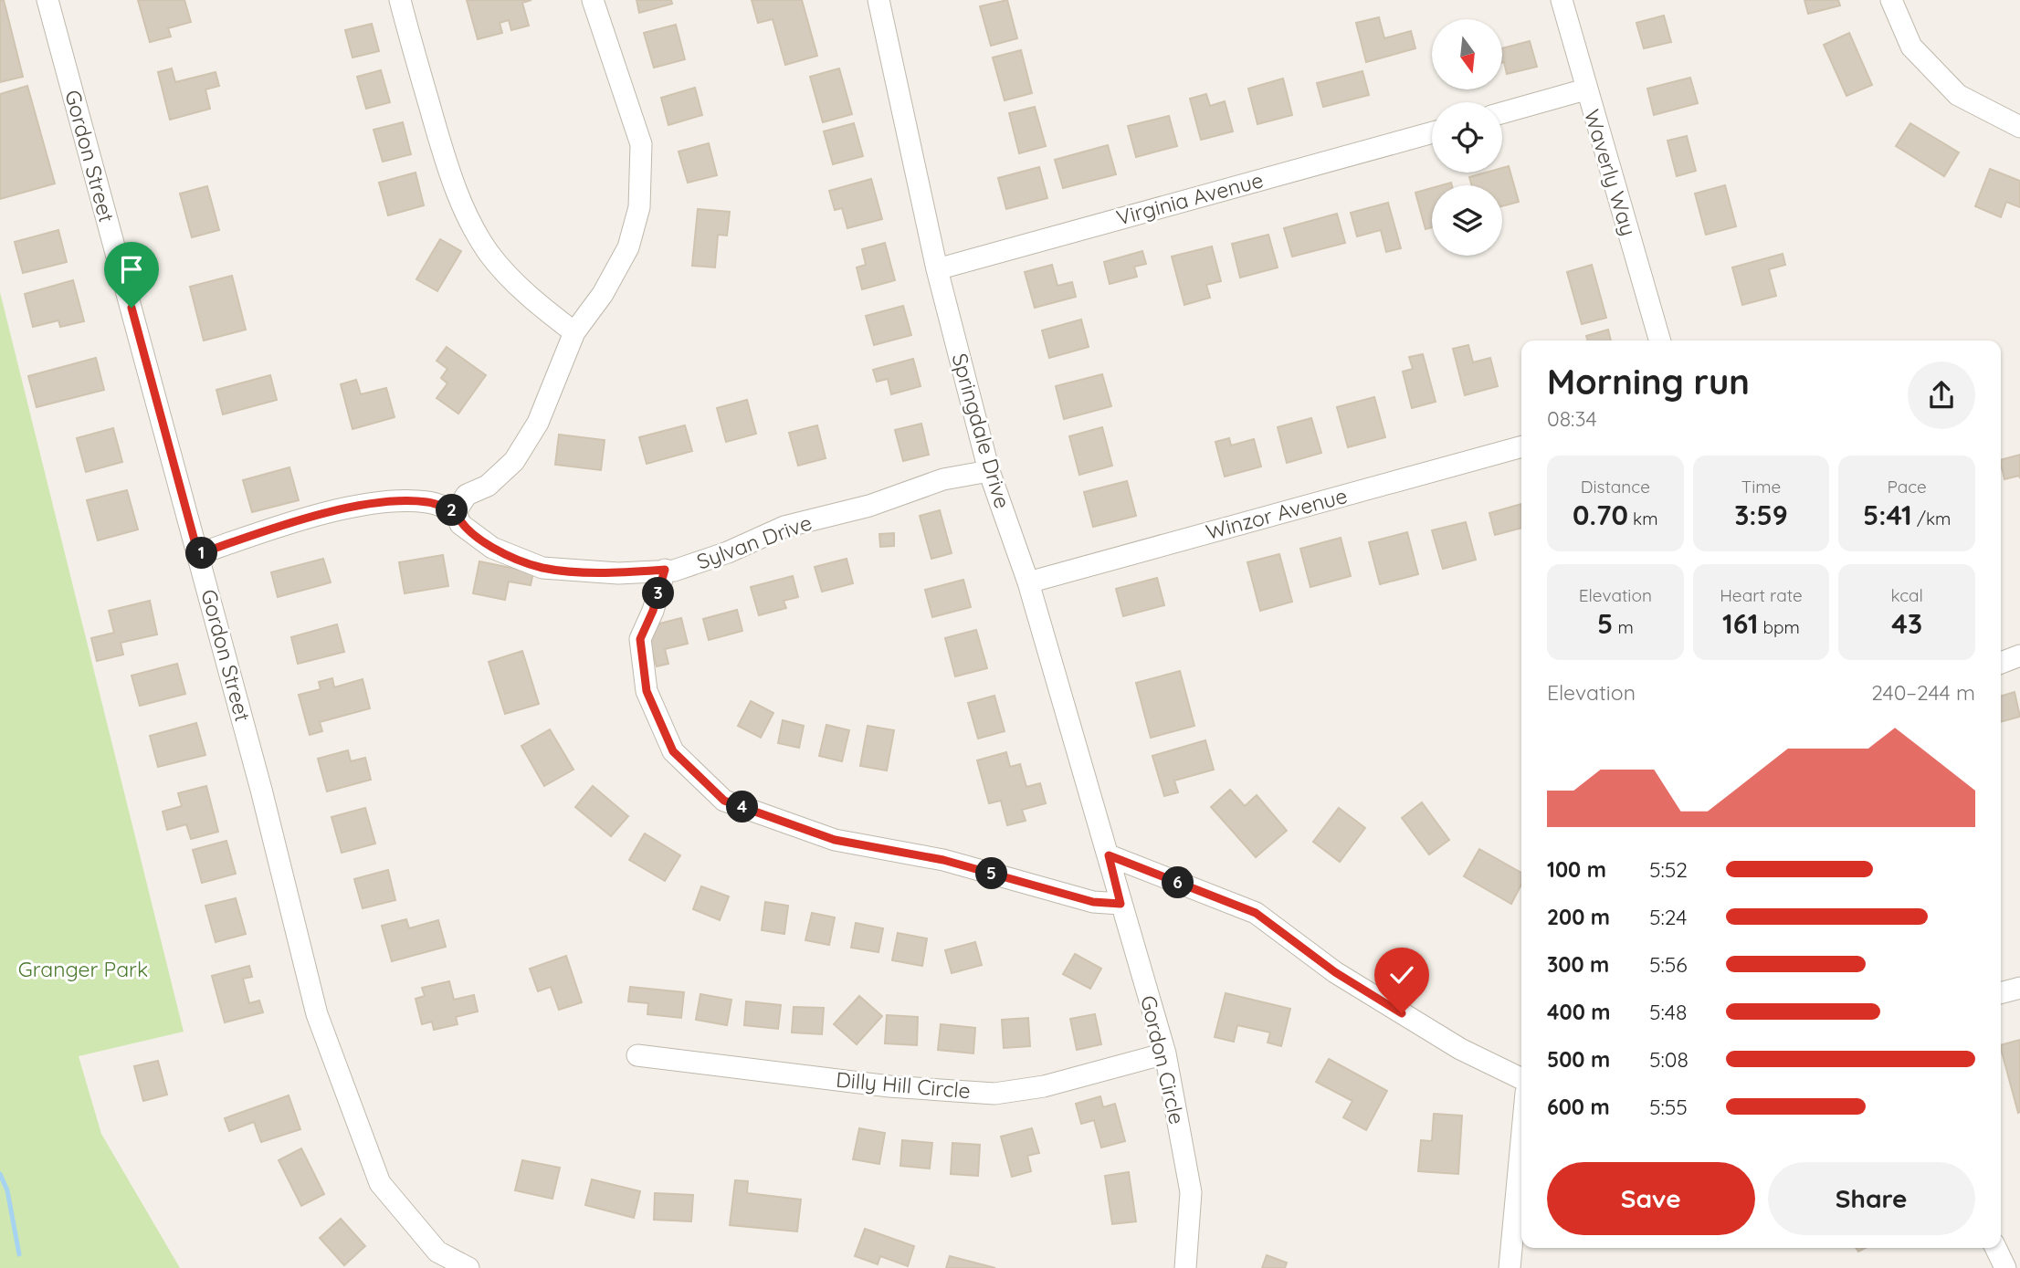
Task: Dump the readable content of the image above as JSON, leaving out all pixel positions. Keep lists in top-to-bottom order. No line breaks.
{"streets":{"street":["Gordon Street","Waverly Way","Virginia Avenue","Springdale Drive","Winzor Avenue","Sylvan Drive","Gordon Circle","Dilly Hill Circle"]},"crossings":[["Virginia Avenue","Springdale Drive"],["Springdale Drive","Winzor Avenue"],["Springdale Drive","Sylvan Drive"],["Springdale Drive","Gordon Circle"],["Gordon Circle","Dilly Hill Circle"]],"parks":["Granger Park"],"north":"bottom","page":{"heading":["Morning run","08:34"],"stats":[["Distance","0.70 km"],["Time","3:59"],["Pace","5:41 /km"],["Elevation","5 m"],["Heart rate","161 bpm"],["kcal","43"]],"pins":["2","1","3","4","5","6"],"chart":["Elevation","240–244 m"],"list":[{"name":"100 m","note":"5:52"},{"name":"200 m","note":"5:24"},{"name":"300 m","note":"5:56"},{"name":"400 m","note":"5:48"},{"name":"500 m","note":"5:08"},{"name":"600 m","note":"5:55"}],"buttons":["Save","Share"]}}
